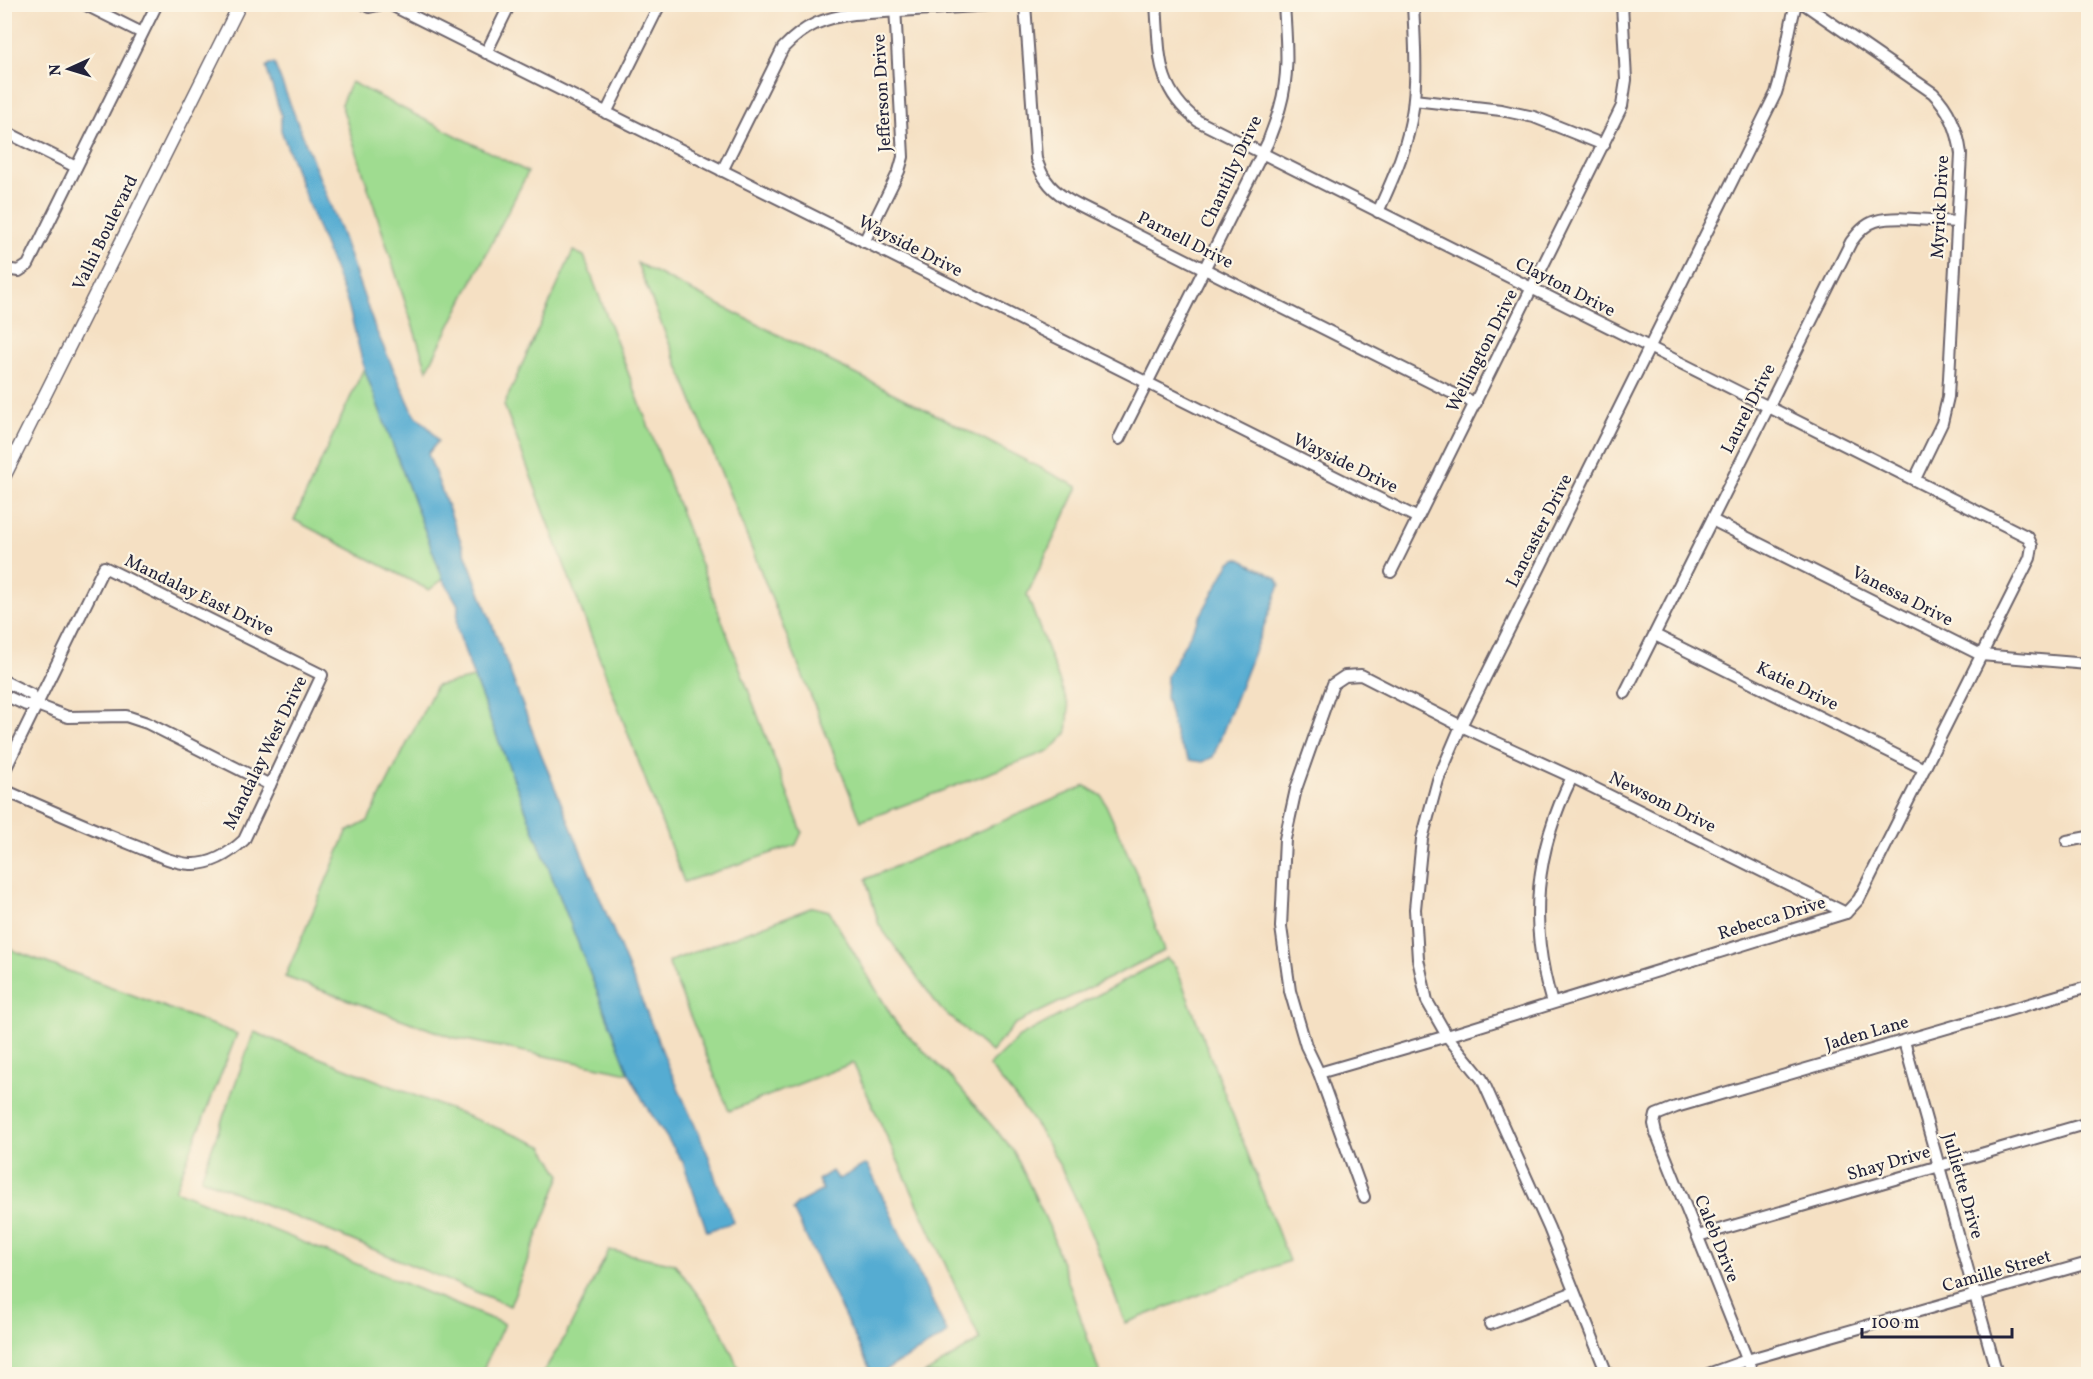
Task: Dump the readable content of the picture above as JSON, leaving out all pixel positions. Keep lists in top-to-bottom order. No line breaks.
{"streets":{"street":["Jefferson Drive","Chantilly Drive","Myrick Drive","Valhi Boulevard","Parnell Drive","Wayside Drive","Clayton Drive","Wellington Drive","Laurel Drive","Lancaster Drive","Mandalay East Drive","Vanessa Drive","Katie Drive","Mandalay West Drive","Newsom Drive","Rebecca Drive","Jaden Lane","Shay Drive","Julliette Drive","Caleb Drive","Camille Street"]},"crossings":[["Jefferson Drive","Wayside Drive"],["Chantilly Drive","Parnell Drive"],["Chantilly Drive","Wayside Drive"],["Chantilly Drive","Clayton Drive"],["Myrick Drive","Clayton Drive"],["Myrick Drive","Laurel Drive"],["Parnell Drive","Wellington Drive"],["Wayside Drive","Wellington Drive"],["Clayton Drive","Wellington Drive"],["Clayton Drive","Laurel Drive"],["Clayton Drive","Lancaster Drive"],["Clayton Drive","Rebecca Drive"],["Laurel Drive","Vanessa Drive"],["Laurel Drive","Katie Drive"],["Lancaster Drive","Newsom Drive"],["Lancaster Drive","Rebecca Drive"],["Mandalay East Drive","Mandalay West Drive"],["Vanessa Drive","Rebecca Drive"],["Katie Drive","Rebecca Drive"],["Newsom Drive","Rebecca Drive"],["Jaden Lane","Julliette Drive"],["Jaden Lane","Caleb Drive"],["Shay Drive","Julliette Drive"],["Shay Drive","Caleb Drive"],["Julliette Drive","Camille Street"],["Caleb Drive","Camille Street"]],"scale_bar":"100 m","north":"left"}
